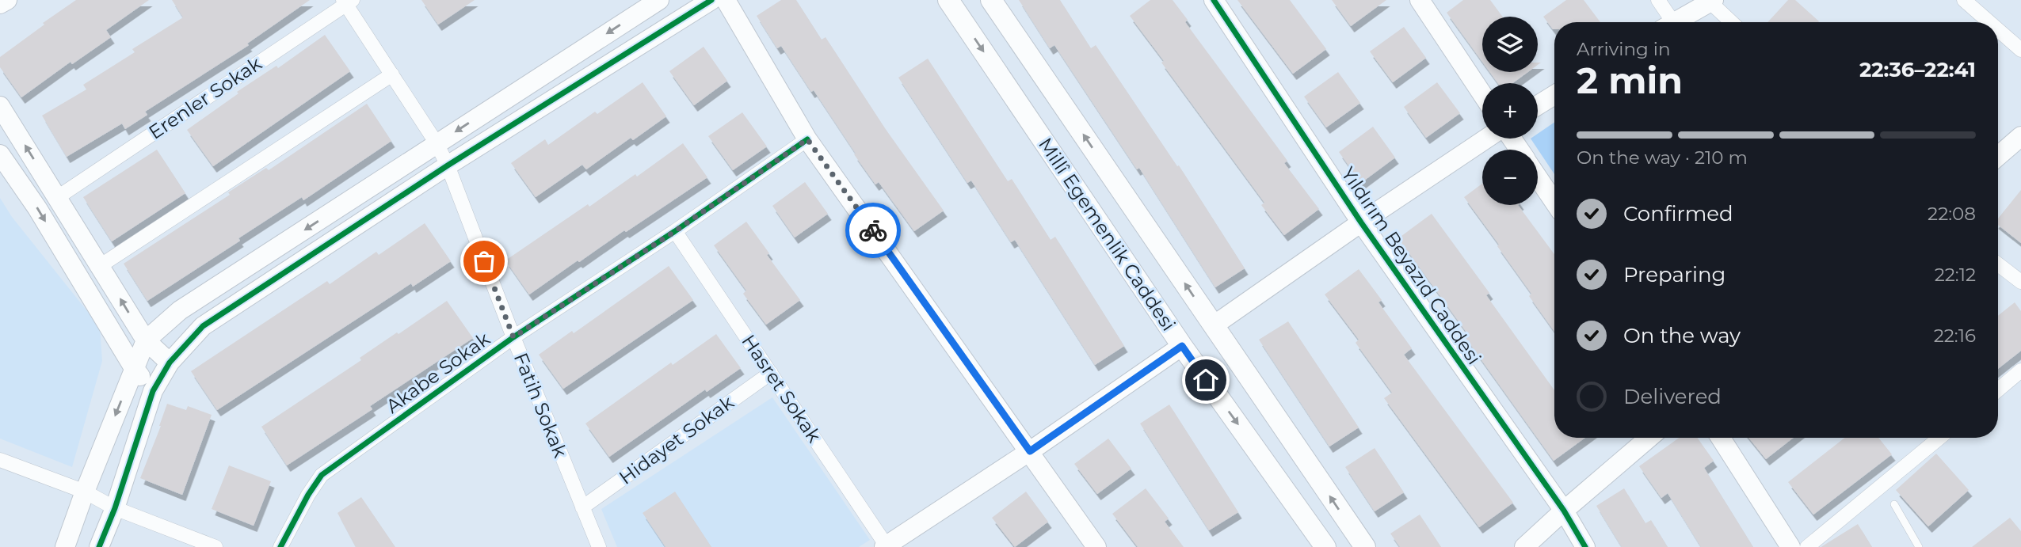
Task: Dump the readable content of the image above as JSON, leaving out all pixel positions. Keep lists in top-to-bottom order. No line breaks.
{"streets":{"main road":["Millî Egemenlik Caddesi"],"street":["Erenler Sokak","Yıldırım Beyazıd Caddesi","Akabe Sokak","Hasret Sokak","Fatih Sokak","Hidayet Sokak"]},"crossings":[["Erenler Sokak","Fatih Sokak"],["Akabe Sokak","Hasret Sokak"],["Akabe Sokak","Fatih Sokak"],["Hasret Sokak","Hidayet Sokak"],["Fatih Sokak","Hidayet Sokak"]],"page":{"map_buttons":["+","−"],"heading":["2 min","Arriving in","22:36–22:41"],"bar":"On the way · 210 m","list":[["Confirmed","22:08"],["Preparing","22:12"],["On the way","22:16"],"Delivered"]}}
